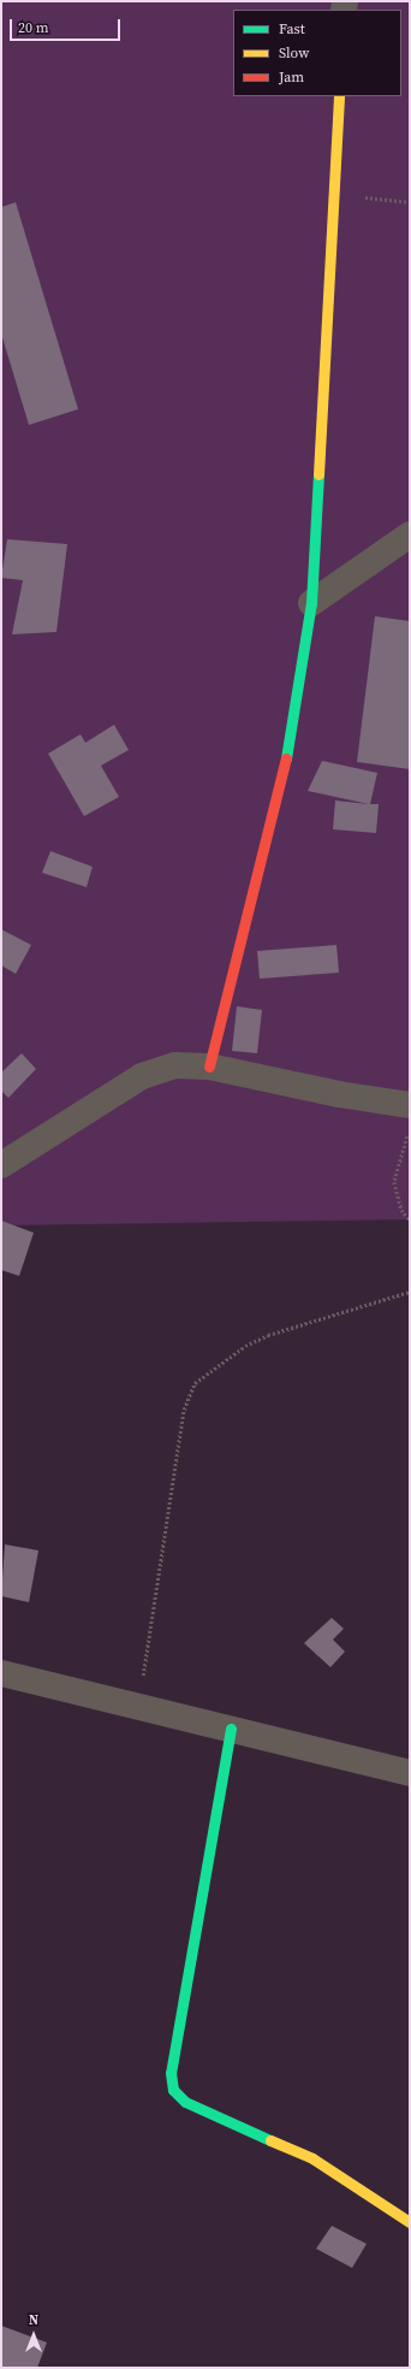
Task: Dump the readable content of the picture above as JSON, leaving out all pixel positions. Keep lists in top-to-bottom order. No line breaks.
{"legend":["Fast","Slow","Jam"],"scale_bar":"20 m","north":"top"}
